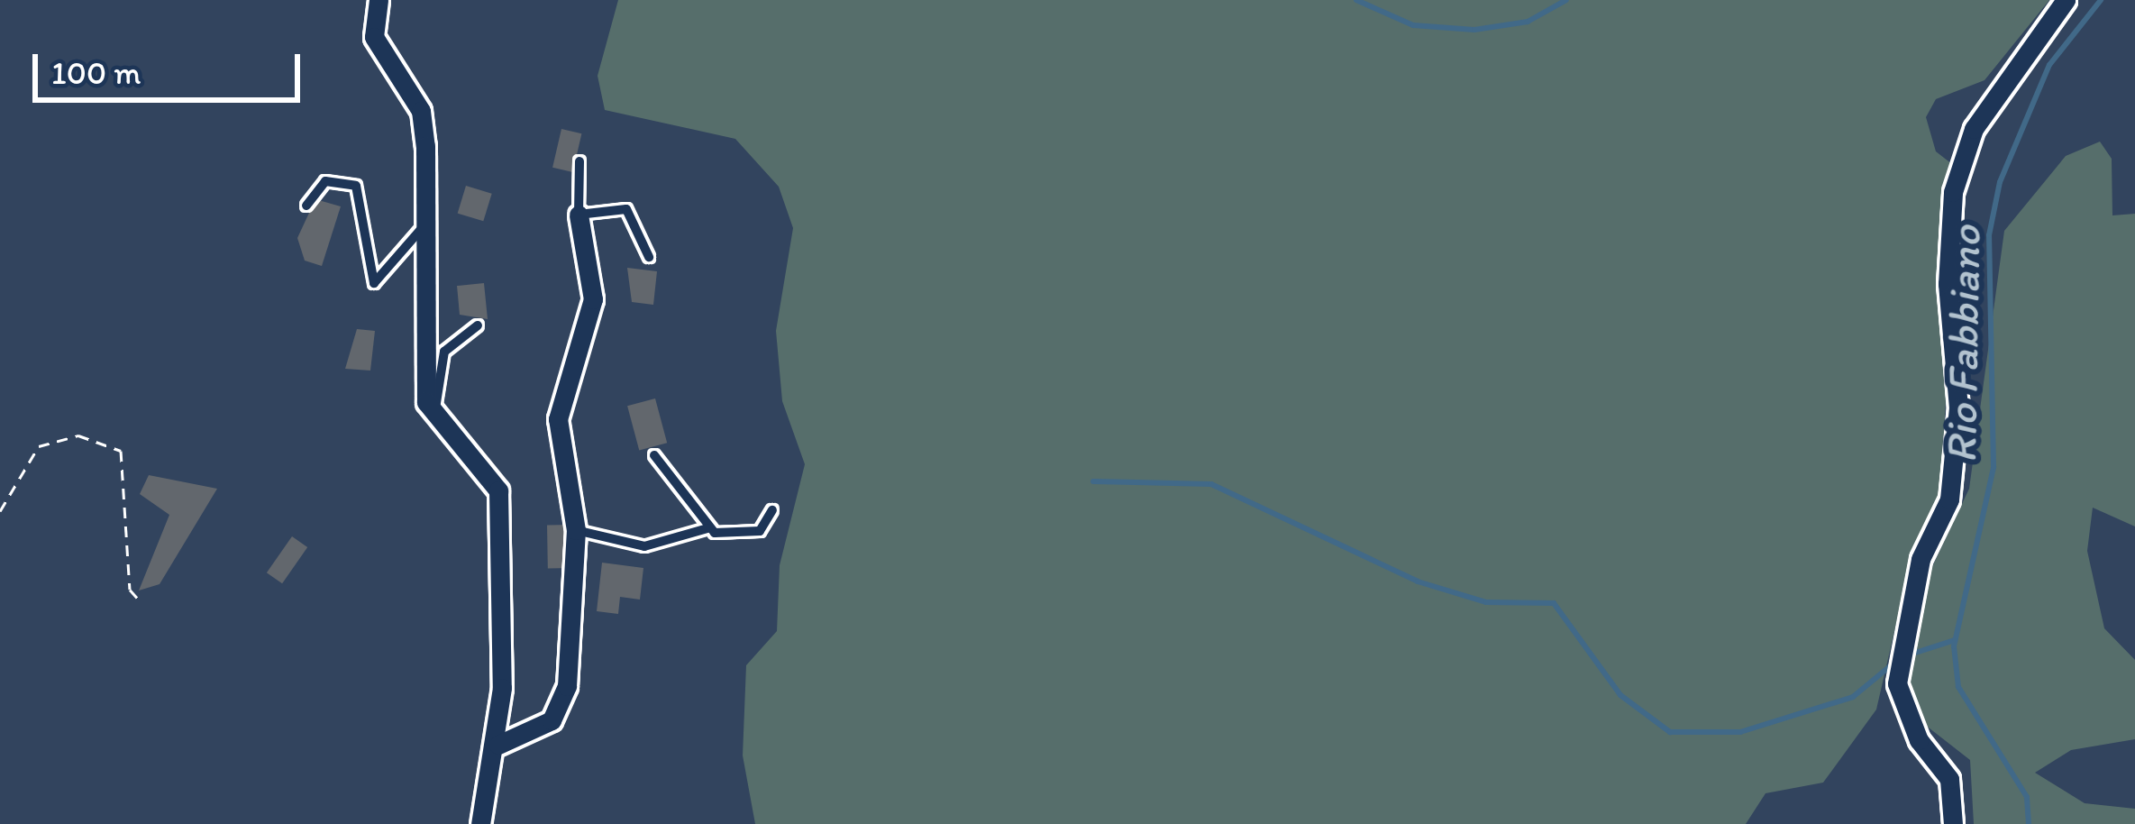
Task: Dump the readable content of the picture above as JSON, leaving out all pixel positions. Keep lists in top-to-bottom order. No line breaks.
{"water":["Rio Fabbiano"],"scale_bar":"100 m"}
